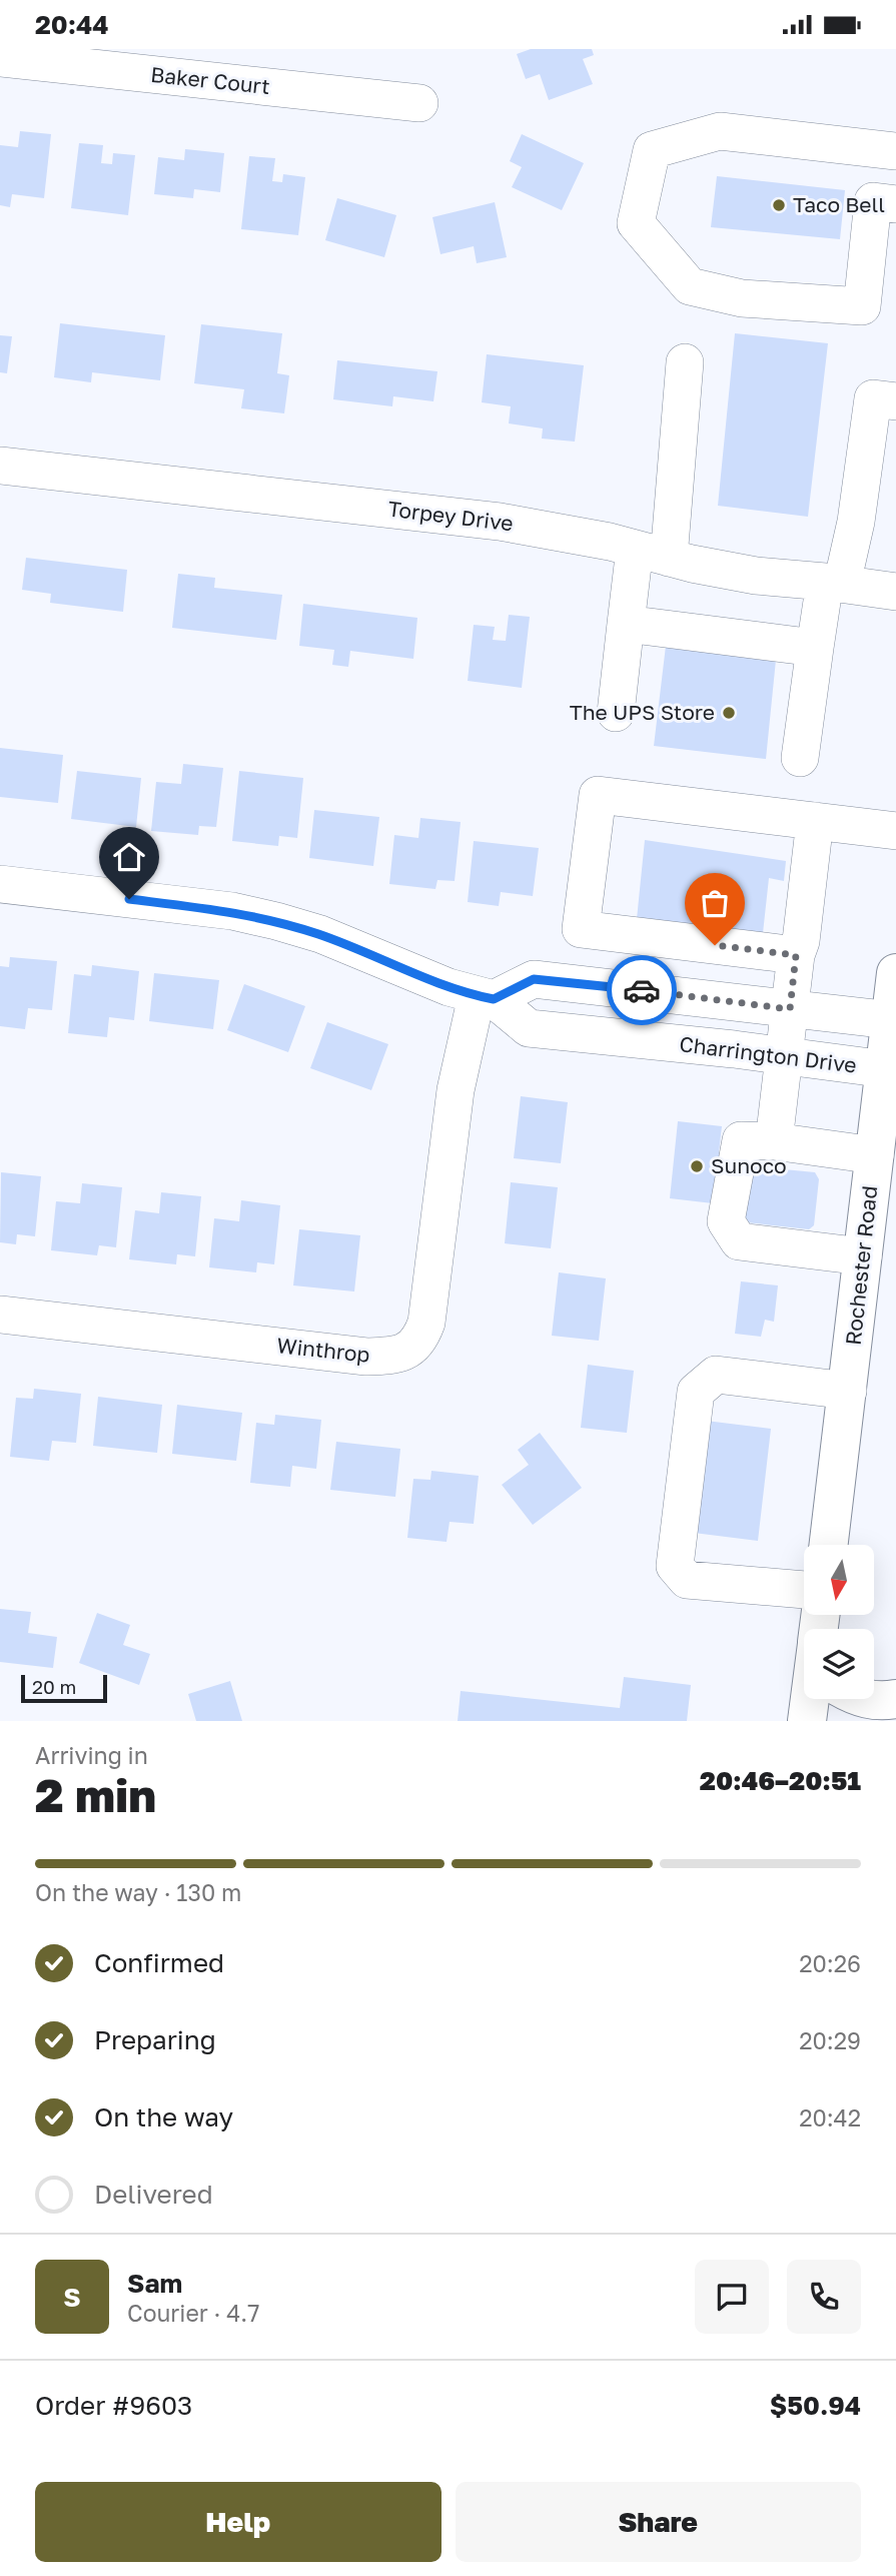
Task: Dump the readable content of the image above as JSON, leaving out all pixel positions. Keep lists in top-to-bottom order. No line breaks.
{"streets":{"main road":["Rochester Road"],"street":["Baker Court","Torpey Drive","Charrington Drive","Winthrop"]},"crossings":[["Charrington Drive","Rochester Road"],["Charrington Drive","Winthrop"]],"places":["Taco Bell","The UPS Store","Sunoco"],"scale_bar":"20 m","north":"bottom","page":{"status":"20:44","scale":"20 m","heading":["2 min","Arriving in","20:46–20:51"],"panel":["Sam","Courier · 4.7","Order #9603","$50.94"],"bar":"On the way · 130 m","list":[["Confirmed","20:26"],["Preparing","20:29"],["On the way","20:42"],"Delivered"],"round":"S","buttons":["Help","Share"]}}
